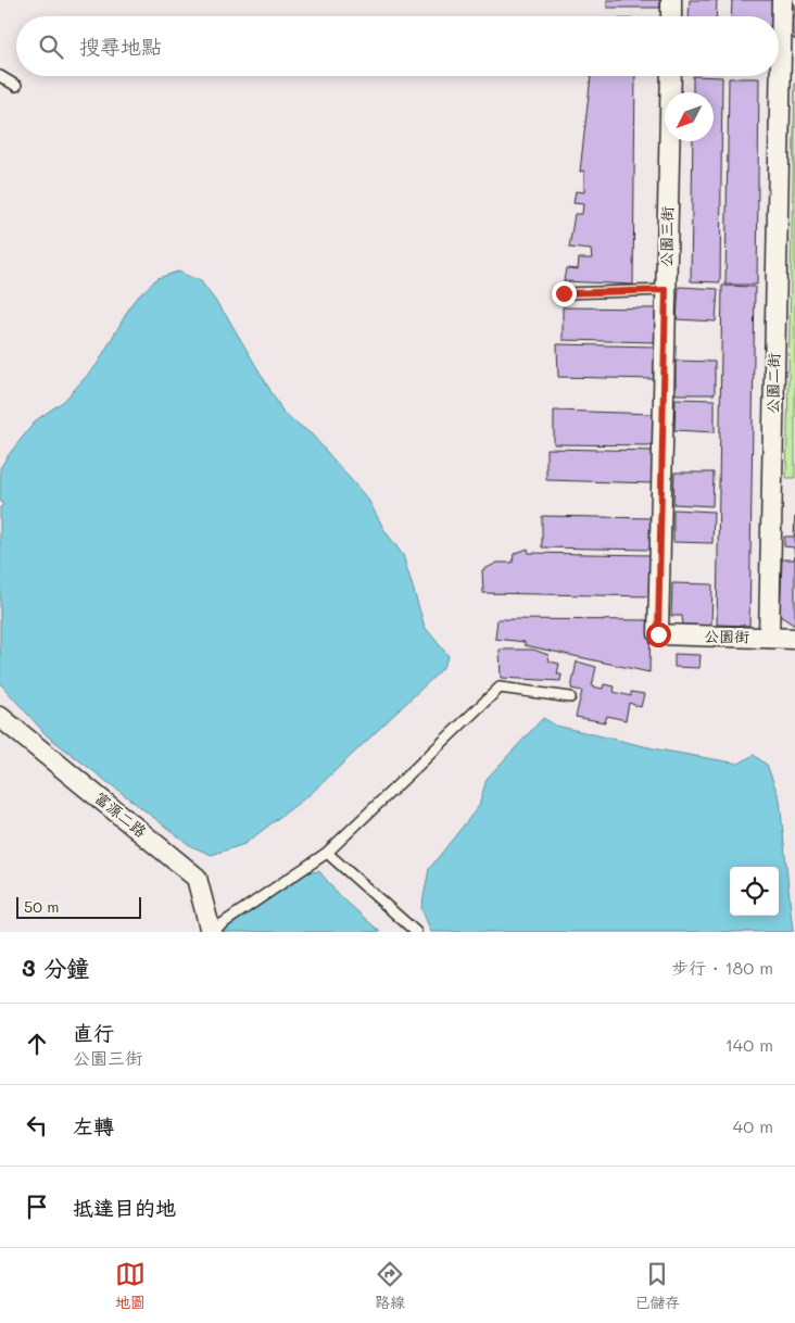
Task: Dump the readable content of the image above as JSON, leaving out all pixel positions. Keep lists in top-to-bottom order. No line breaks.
{"streets":{"street":["公園三街","公園二街","公園街","富源二路"]},"crossings":[["公園三街","公園街"],["公園二街","公園街"]],"scale_bar":"50 m","north":"bottom left","page":{"search":"搜尋地點","scale":"50 m","heading":["3 分鐘","步行 · 180 m"],"list":[["直行","公園三街","140 m"],["左轉","40 m"],"抵達目的地"],"nav":["地圖","路線","已儲存"]}}
